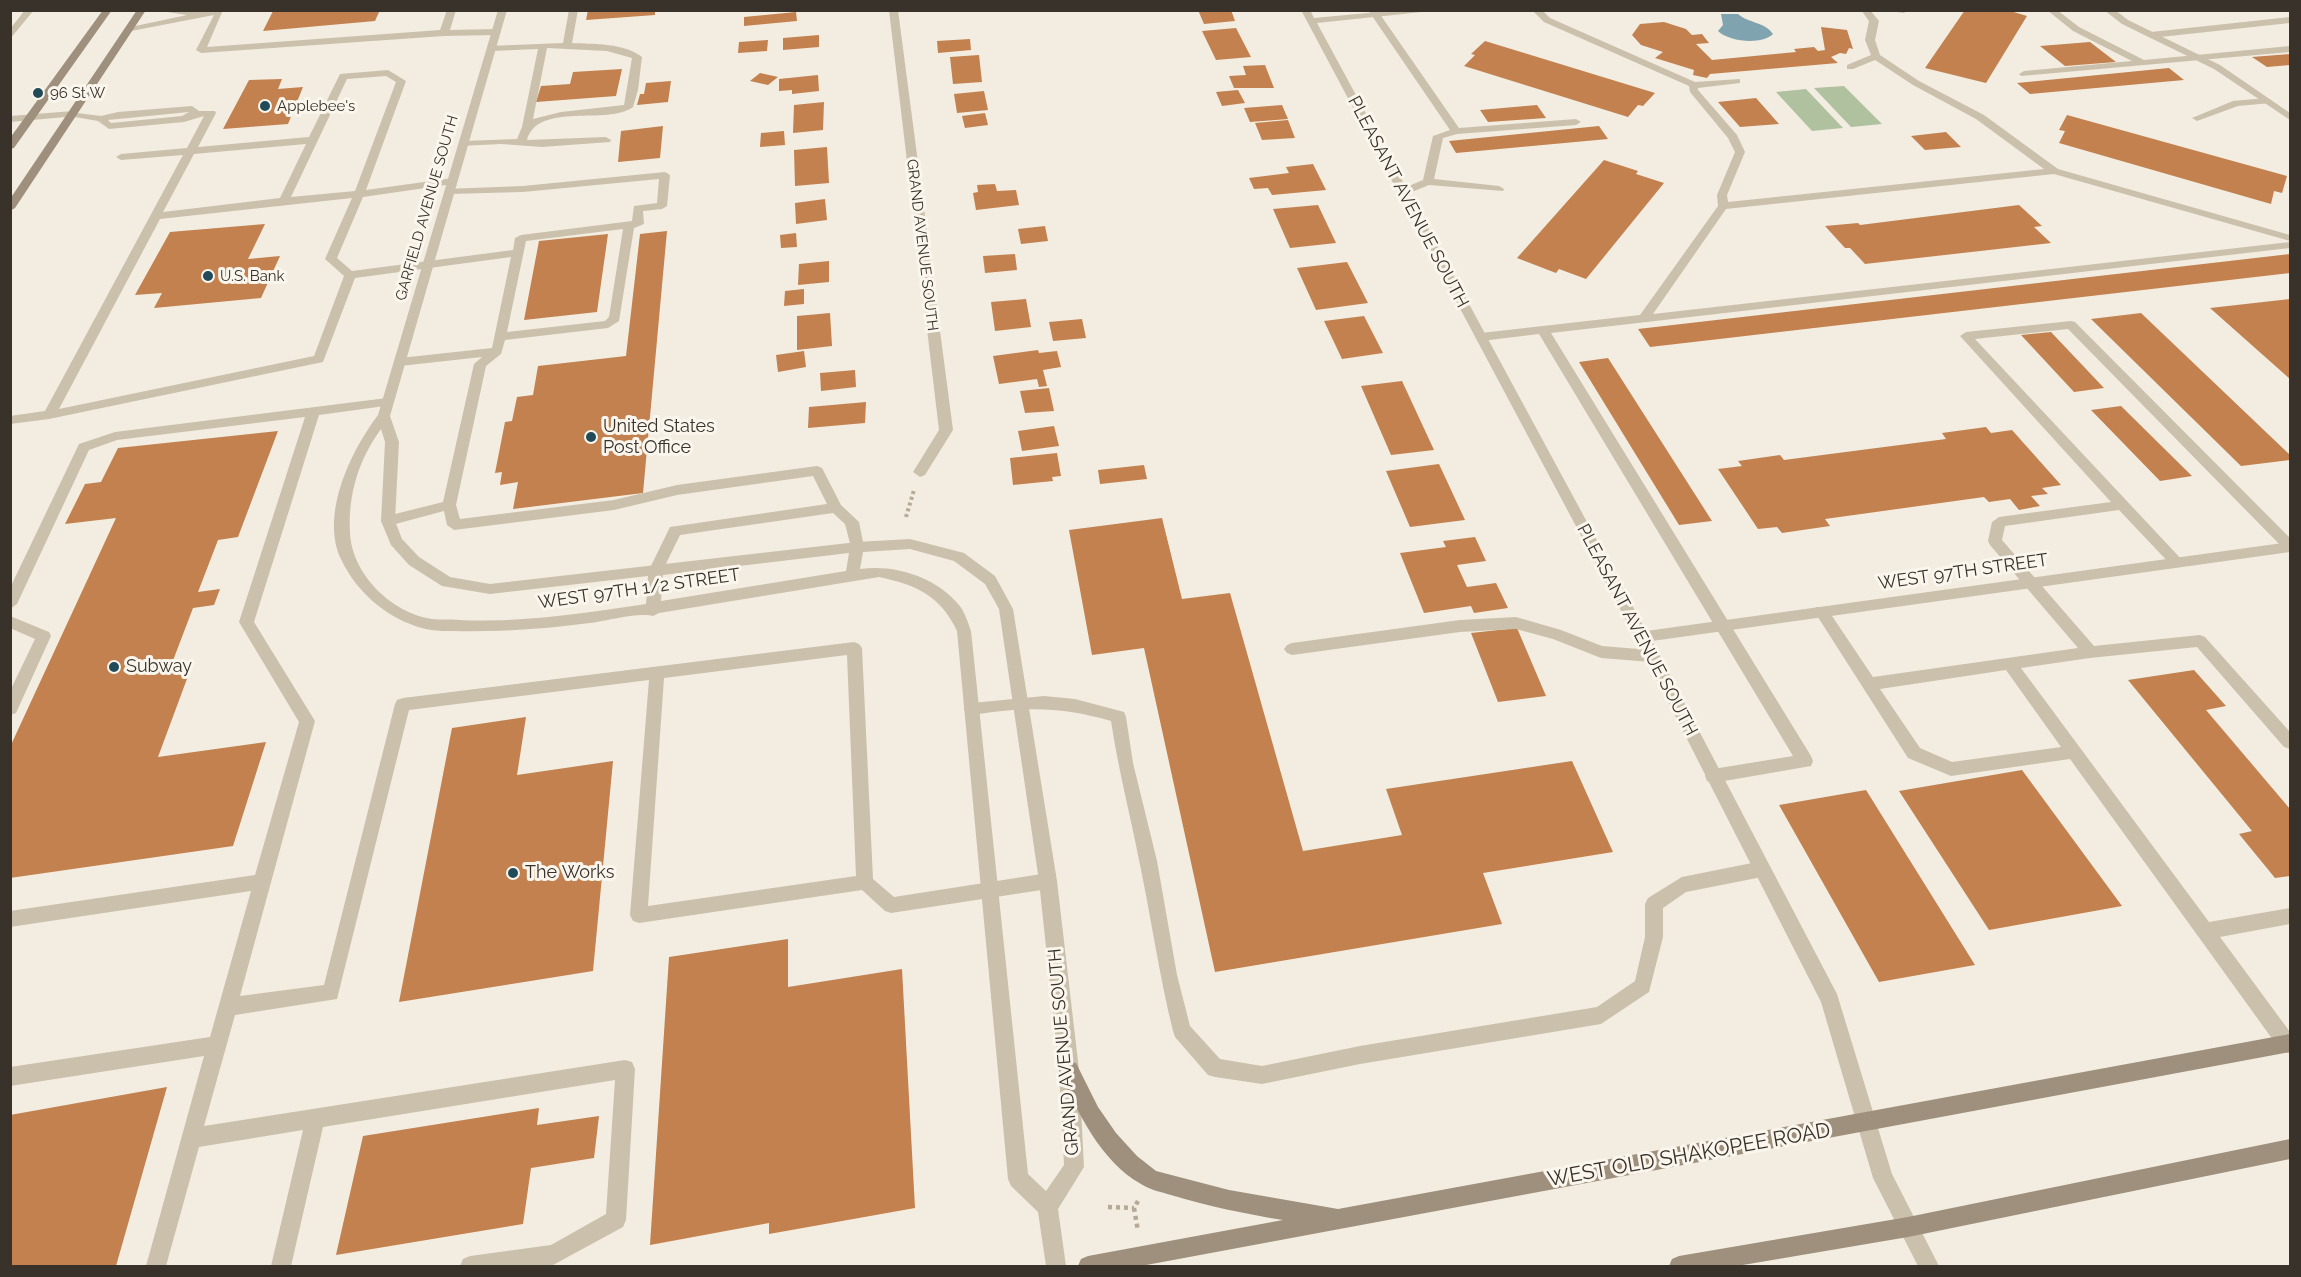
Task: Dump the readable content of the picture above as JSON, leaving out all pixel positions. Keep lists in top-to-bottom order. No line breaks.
{"streets":{"main road":["WEST OLD SHAKOPEE ROAD"],"street":["PLEASANT AVENUE SOUTH","GARFIELD AVENUE SOUTH","GRAND AVENUE SOUTH","WEST 97TH STREET","WEST 97TH 1/2 STREET"]},"crossings":[["PLEASANT AVENUE SOUTH","WEST 97TH STREET"],["PLEASANT AVENUE SOUTH","WEST OLD SHAKOPEE ROAD"],["GARFIELD AVENUE SOUTH","WEST 97TH 1/2 STREET"],["GRAND AVENUE SOUTH","WEST 97TH 1/2 STREET"]],"places":["96 St W","Applebee's","U.S. Bank","United States Post Office","Subway","The Works"]}
